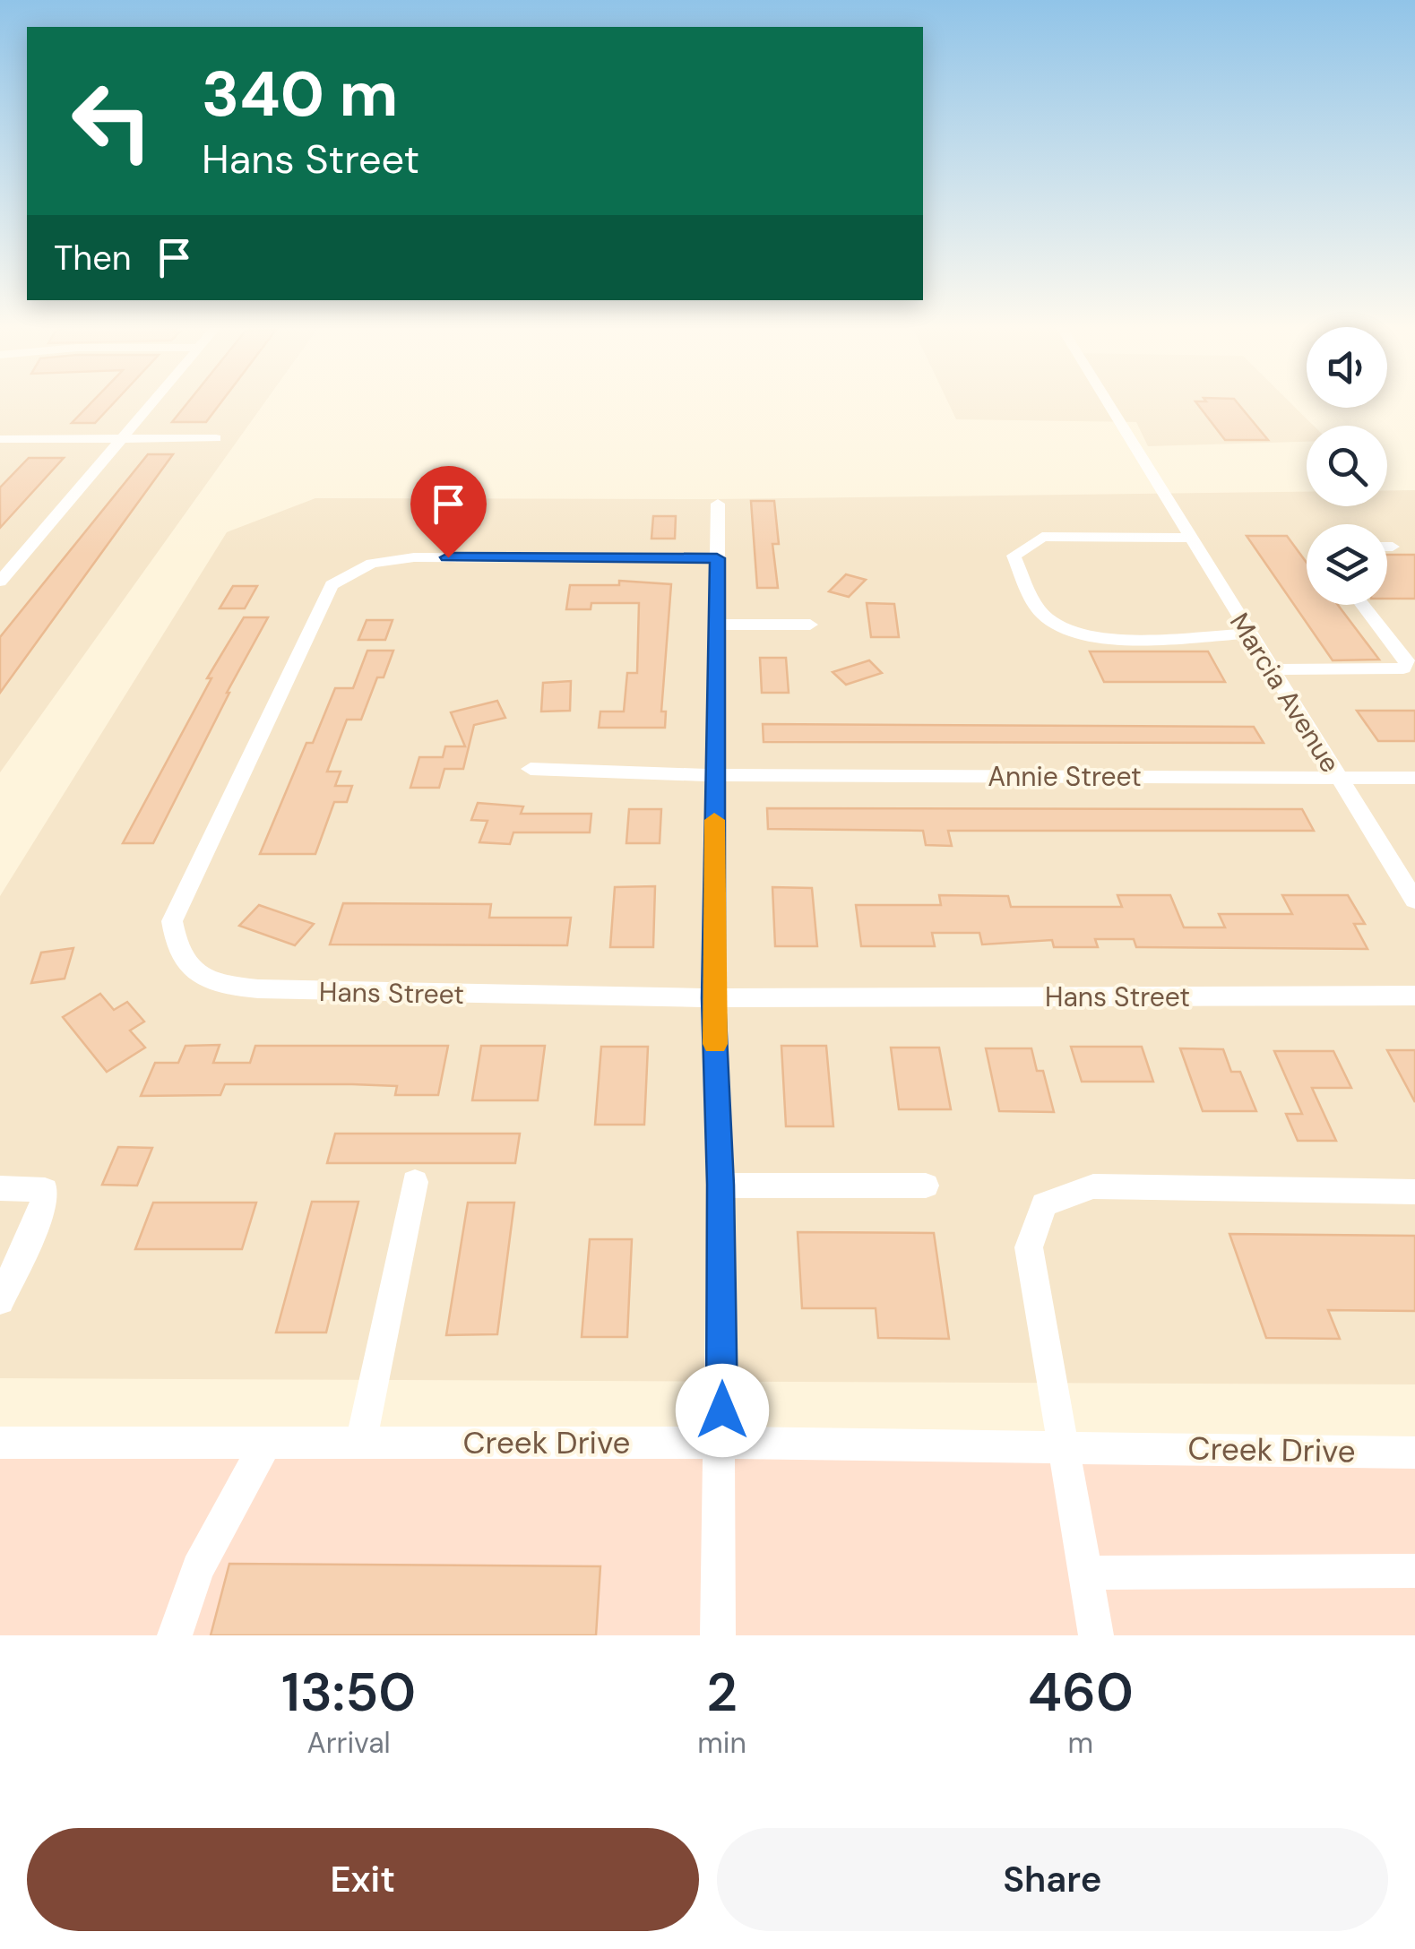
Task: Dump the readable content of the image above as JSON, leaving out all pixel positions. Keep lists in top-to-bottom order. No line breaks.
{"streets":{"street":["Marcia Avenue","Annie Street","Hans Street","Creek Drive"]},"crossings":[["Marcia Avenue","Annie Street"]],"page":{"turn":["340 m","Hans Street"],"then":"Then","eta":["13:50","Arrival","2","min","460","m"],"buttons":["Exit","Share"]}}
